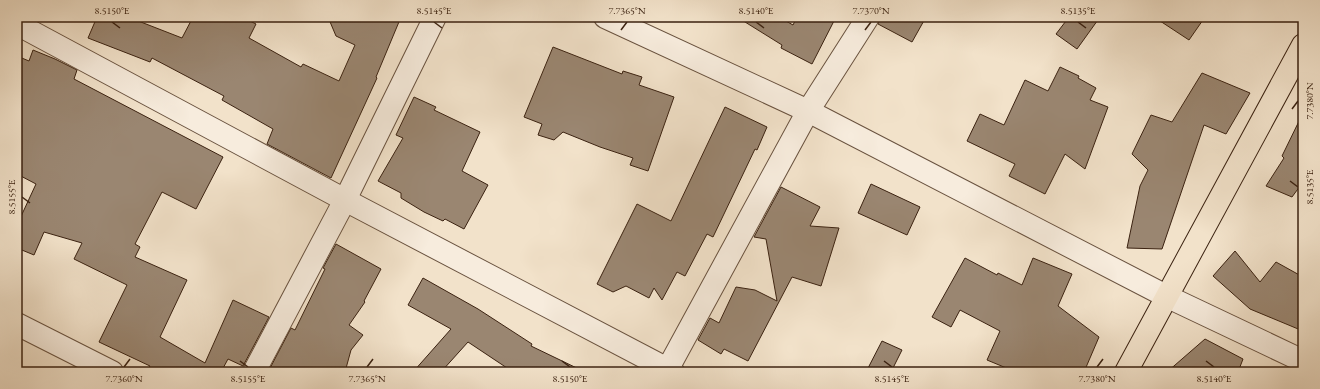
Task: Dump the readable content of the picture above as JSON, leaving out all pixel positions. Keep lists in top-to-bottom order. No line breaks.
{"coordinates":["8.5150°E","8.5145°E","7.7365°N","8.5140°E","7.7370°N","8.5135°E","7.7380°N","8.5155°E","7.7360°N"]}
